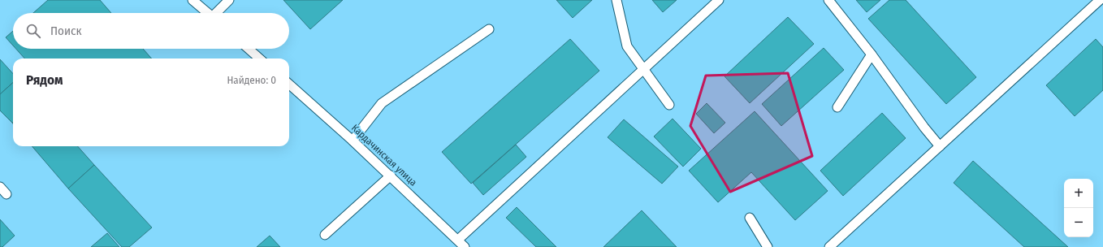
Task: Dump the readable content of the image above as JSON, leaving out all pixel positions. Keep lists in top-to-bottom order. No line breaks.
{"streets":{"lane":["Кардачинская улица"]},"page":{"search":"Поиск","heading":["Рядом","Найдено: 0"],"map_buttons":["+","−"]}}
